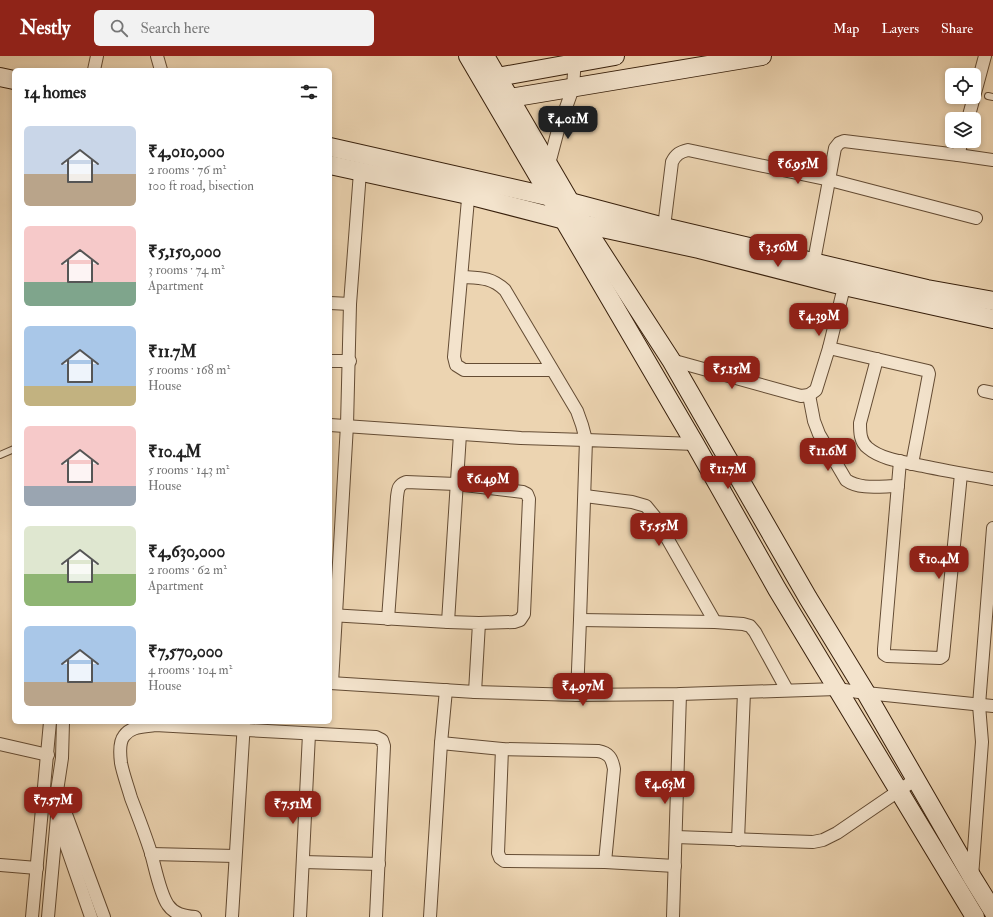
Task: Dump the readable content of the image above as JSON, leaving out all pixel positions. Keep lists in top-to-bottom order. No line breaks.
{"page":{"header":"Nestly","search":"Search here","nav":["Map","Layers","Share"],"heading":"14 homes","price":["₹4.01M","₹6.95M","₹3.56M","₹4.39M","₹5.15M","₹11.6M","₹11.7M","₹6.49M","₹5.55M","₹10.4M","₹4.97M","₹4.63M","₹7.57M","₹7.51M"],"list":[{"name":"₹4,010,000","note":"2 rooms · 76 m² · 100 ft road, bisection"},{"name":"₹5,150,000","note":"3 rooms · 74 m² · Apartment"},{"name":"₹11.7M","note":"5 rooms · 168 m² · House"},{"name":"₹10.4M","note":"5 rooms · 143 m² · House"},{"name":"₹4,630,000","note":"2 rooms · 62 m² · Apartment"},{"name":"₹7,570,000","note":"4 rooms · 104 m² · House"}]}}
